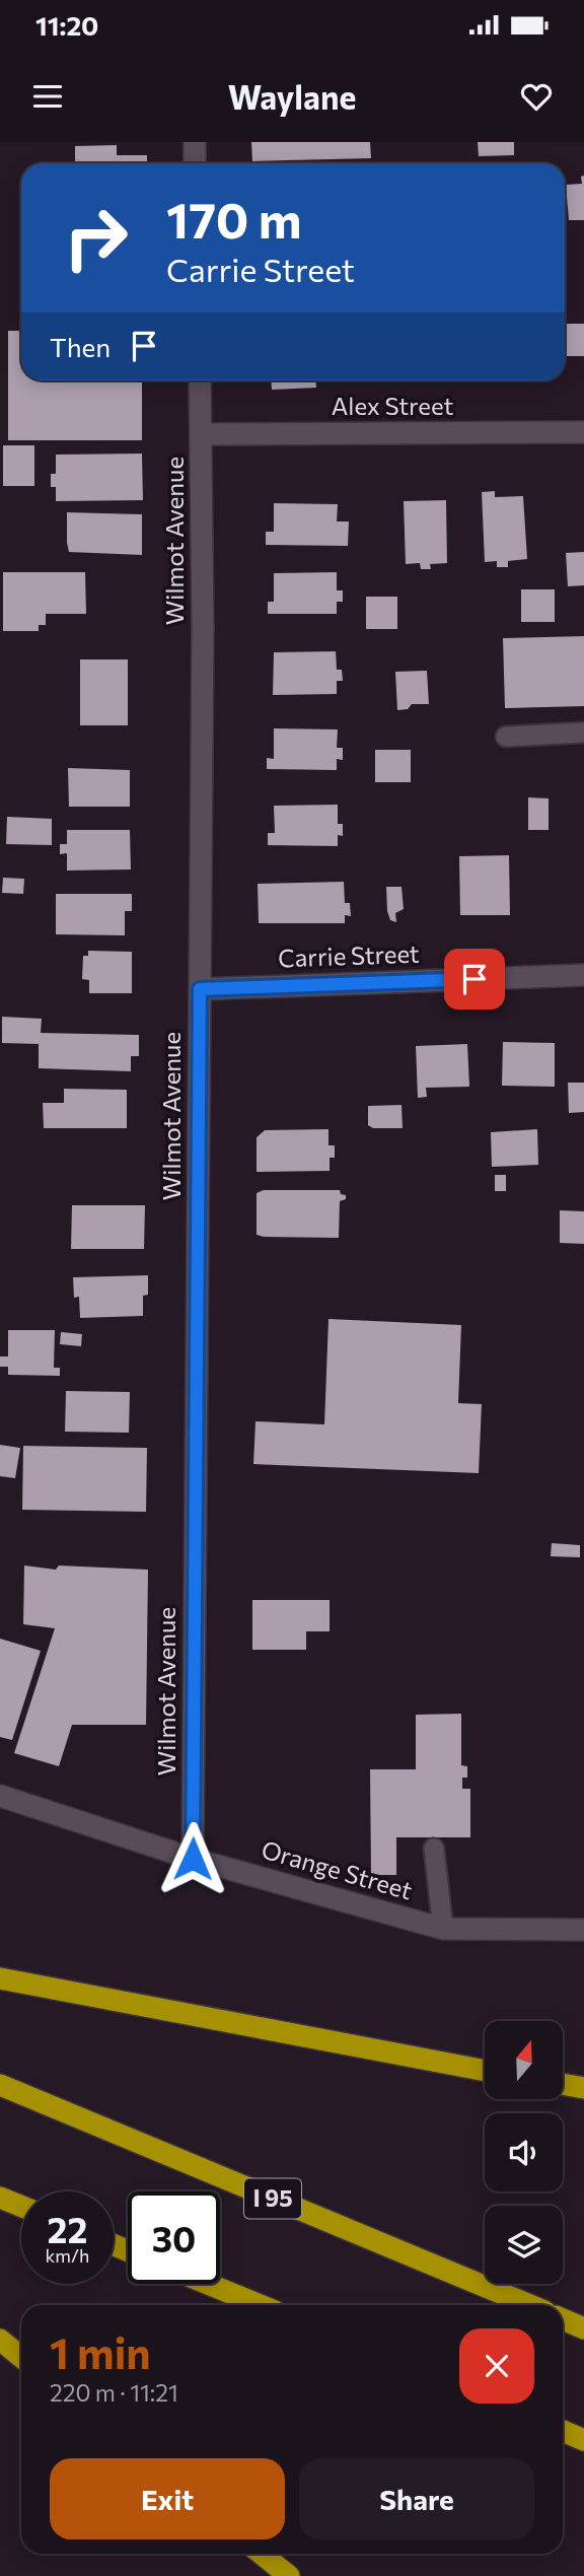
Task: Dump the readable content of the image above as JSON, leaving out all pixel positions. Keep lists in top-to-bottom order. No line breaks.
{"streets":{"highway":["I 95"],"street":["Alex Street","Wilmot Avenue","Carrie Street","Orange Street"]},"crossings":[["Alex Street","Wilmot Avenue"],["Wilmot Avenue","Carrie Street"],["Wilmot Avenue","Orange Street"]],"north":"top","page":{"status":"11:20","header":"Waylane","turn":["170 m","Carrie Street"],"then":"Then","speed":"22 km/h","limit":"30","heading":["1 min","220 m · 11:21"],"buttons":["Exit","Share"]}}
